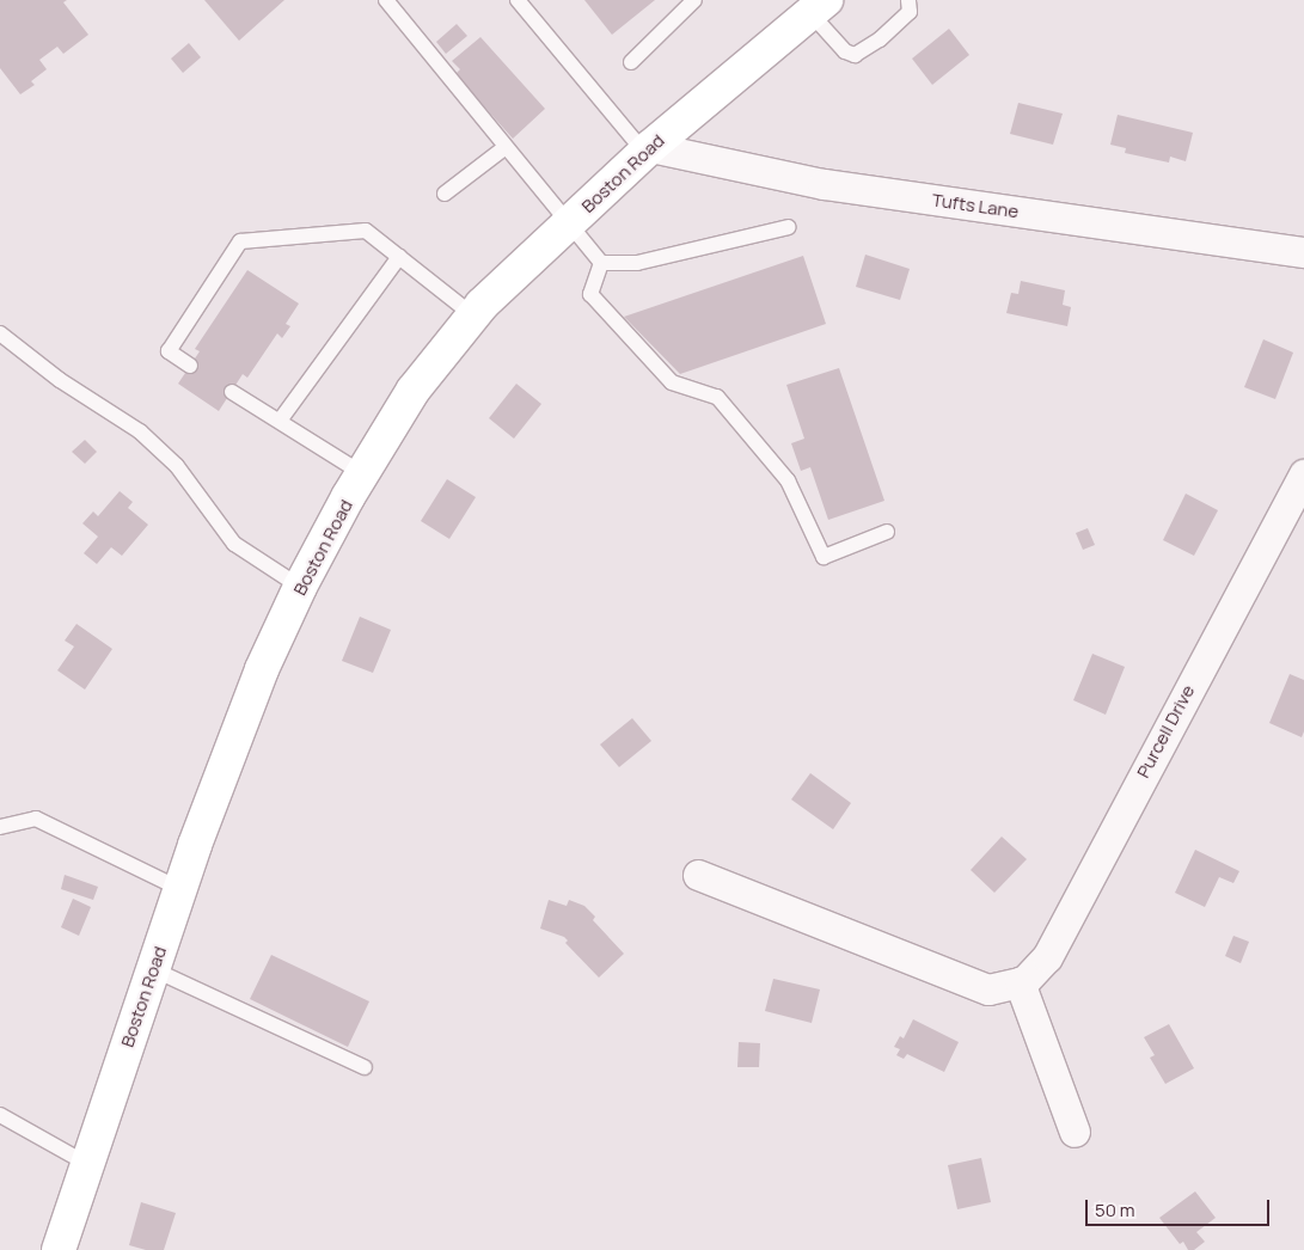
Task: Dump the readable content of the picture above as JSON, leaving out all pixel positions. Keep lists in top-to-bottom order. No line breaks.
{"streets":{"main road":["Boston Road"],"street":["Tufts Lane","Purcell Drive"]},"crossings":[["Boston Road","Tufts Lane"]],"scale_bar":"50 m"}
